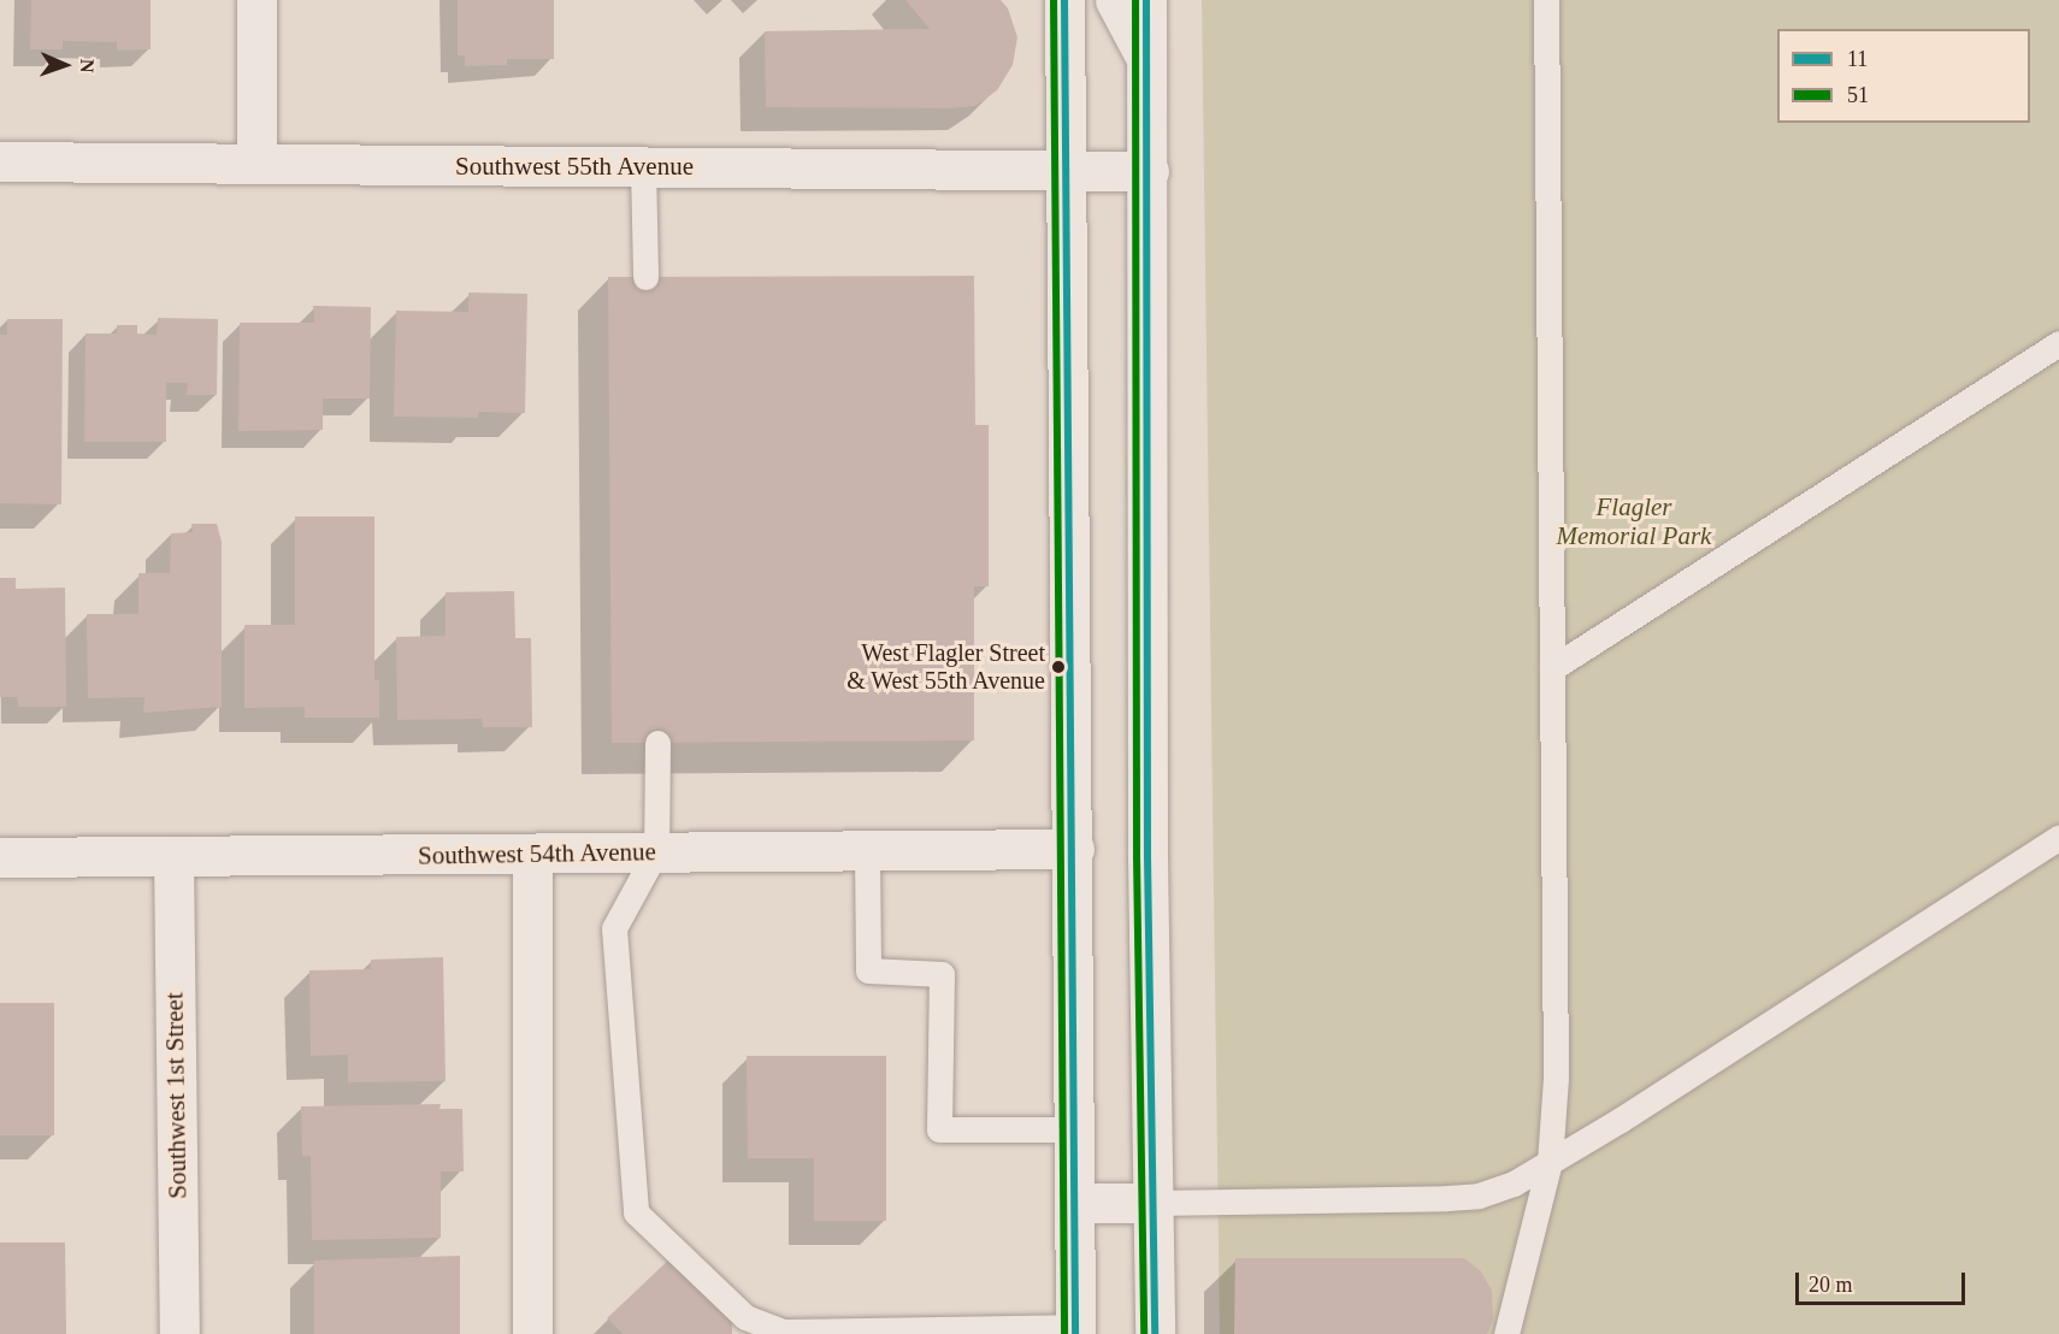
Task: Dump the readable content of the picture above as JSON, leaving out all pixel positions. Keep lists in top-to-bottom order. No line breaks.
{"streets":{"street":["Southwest 55th Avenue","Southwest 54th Avenue","Southwest 1st Street"]},"crossings":[["Southwest 54th Avenue","Southwest 1st Street"]],"parks":["Flagler Memorial Park"],"places":["West Flagler Street & West 55th Avenue"],"lines":["transit line 11","transit line 51"],"legend":["11","51"],"scale_bar":"20 m","north":"right"}
